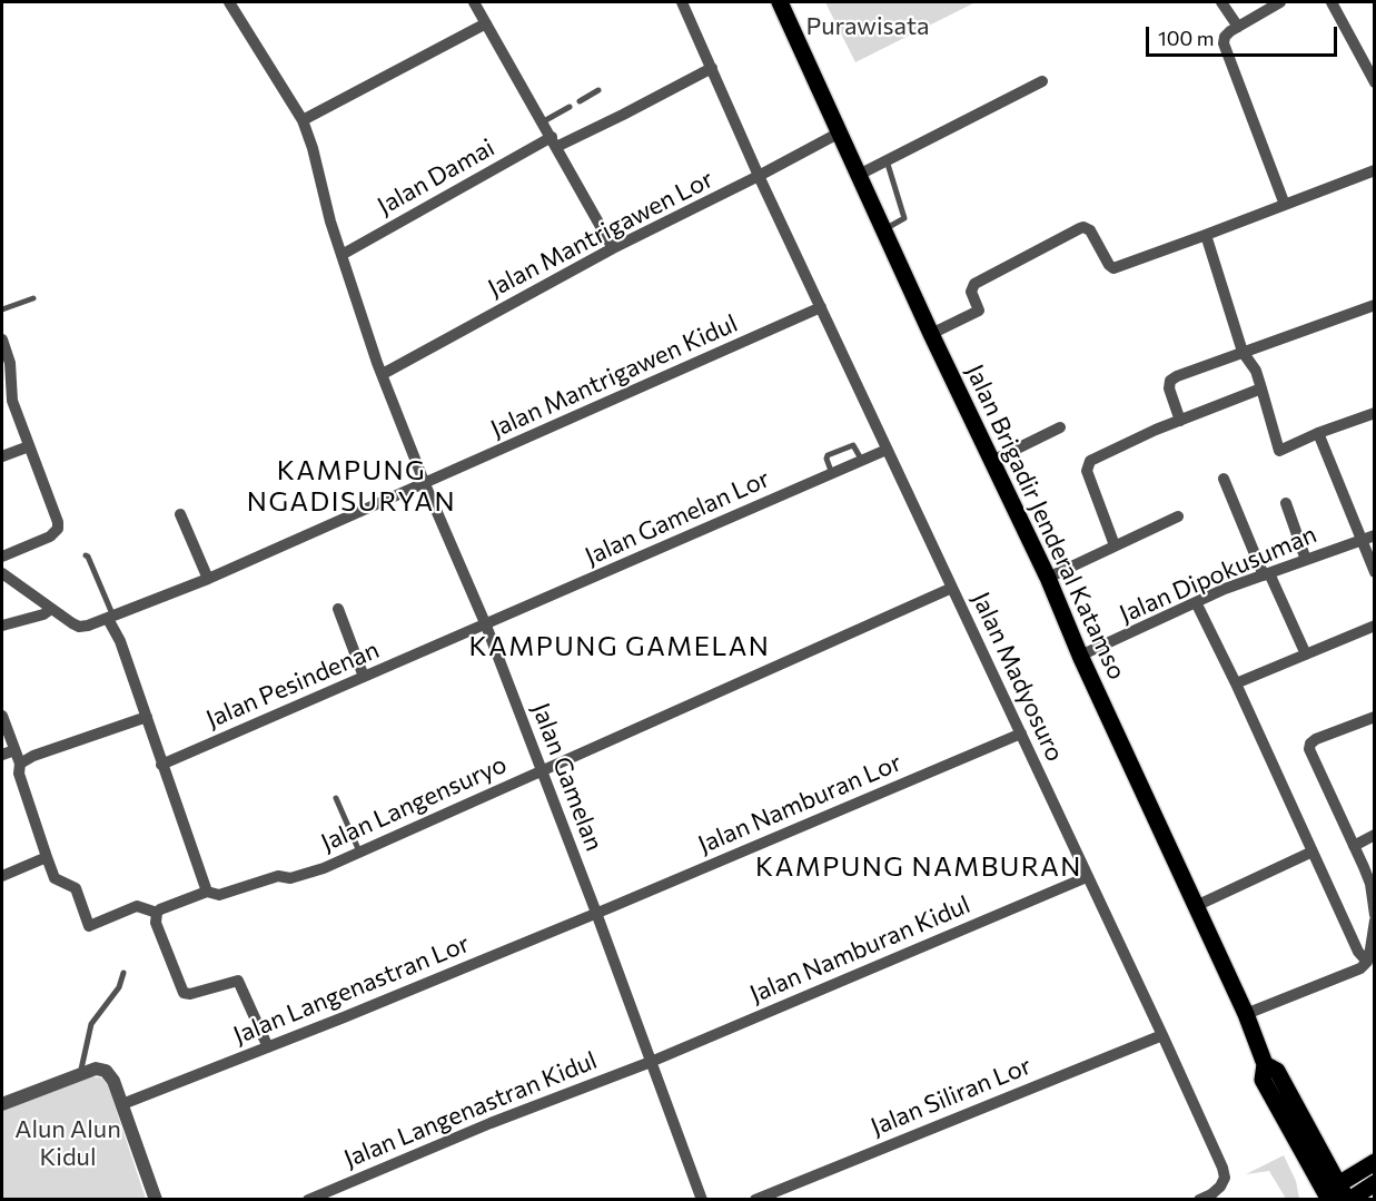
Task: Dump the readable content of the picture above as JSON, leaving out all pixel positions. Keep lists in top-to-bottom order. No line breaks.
{"streets":{"main road":["Jalan Brigadir Jenderal Katamso"],"street":["Jalan Damai","Jalan Mantrigawen Lor","Jalan Mantrigawen Kidul","Jalan Gamelan Lor","Jalan Dipokusuman","Jalan Madyosuro","Jalan Pesindenan","Jalan Gamelan","Jalan Langensuryo","Jalan Namburan Lor","Jalan Namburan Kidul","Jalan Langenastran Lor","Jalan Siliran Lor","Jalan Langenastran Kidul"]},"crossings":[["Jalan Damai","Jalan Madyosuro"],["Jalan Damai","Jalan Gamelan"],["Jalan Mantrigawen Lor","Jalan Brigadir Jenderal Katamso"],["Jalan Mantrigawen Lor","Jalan Madyosuro"],["Jalan Mantrigawen Lor","Jalan Gamelan"],["Jalan Mantrigawen Kidul","Jalan Madyosuro"],["Jalan Mantrigawen Kidul","Jalan Gamelan"],["Jalan Gamelan Lor","Jalan Madyosuro"],["Jalan Gamelan Lor","Jalan Pesindenan"],["Jalan Gamelan Lor","Jalan Gamelan"],["Jalan Brigadir Jenderal Katamso","Jalan Dipokusuman"],["Jalan Madyosuro","Jalan Langensuryo"],["Jalan Madyosuro","Jalan Namburan Lor"],["Jalan Madyosuro","Jalan Namburan Kidul"],["Jalan Madyosuro","Jalan Siliran Lor"],["Jalan Pesindenan","Jalan Gamelan"],["Jalan Gamelan","Jalan Langensuryo"],["Jalan Gamelan","Jalan Namburan Lor"],["Jalan Gamelan","Jalan Namburan Kidul"],["Jalan Gamelan","Jalan Langenastran Lor"],["Jalan Gamelan","Jalan Langenastran Kidul"],["Jalan Namburan Lor","Jalan Langenastran Lor"],["Jalan Namburan Kidul","Jalan Langenastran Kidul"]],"districts":["KAMPUNG NGADISURYAN","KAMPUNG GAMELAN","KAMPUNG NAMBURAN"],"parks":["Purawisata","Alun Alun Kidul"],"scale_bar":"100 m"}
